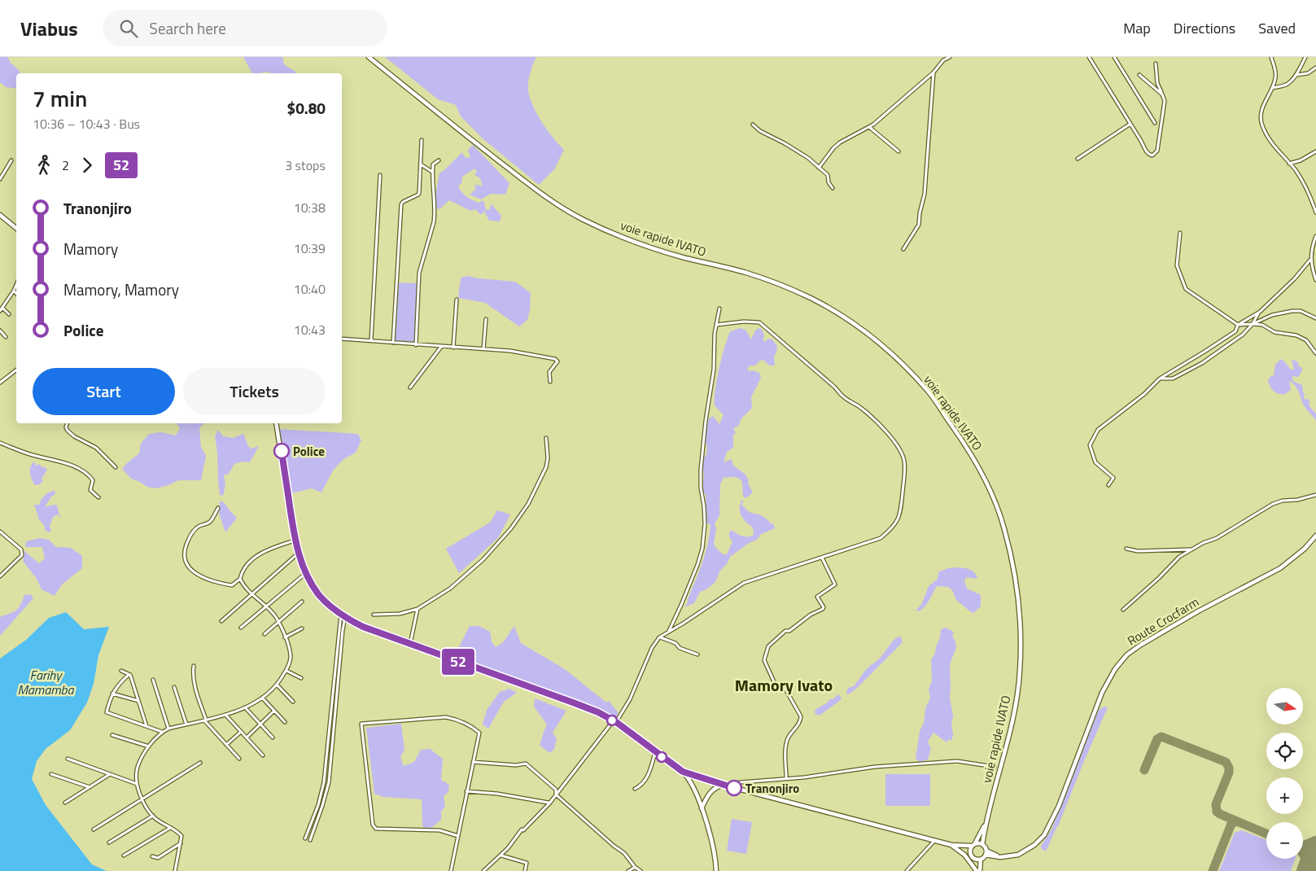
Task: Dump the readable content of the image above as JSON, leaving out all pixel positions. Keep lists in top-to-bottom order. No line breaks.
{"streets":{"main road":["voie rapide IVATO","Route Crocfarm"]},"districts":["Mamory Ivato"],"water":["Farihy Mamamba"],"places":["Police","Tranonjiro"],"lines":["bus line 52"],"north":"right","page":{"header":"Viabus","search":"Search here","nav":["Map","Directions","Saved"],"on_map":"52","heading":["7 min","10:36 – 10:43 · Bus","$0.80"],"legs":["2","52","3 stops"],"list":[{"name":"Tranonjiro","value":"10:38"},{"name":"Mamory","value":"10:39"},{"name":"Mamory, Mamory","value":"10:40"},{"name":"Police","value":"10:43"}],"buttons":["Start","Tickets"],"map_buttons":["+","−"]}}
